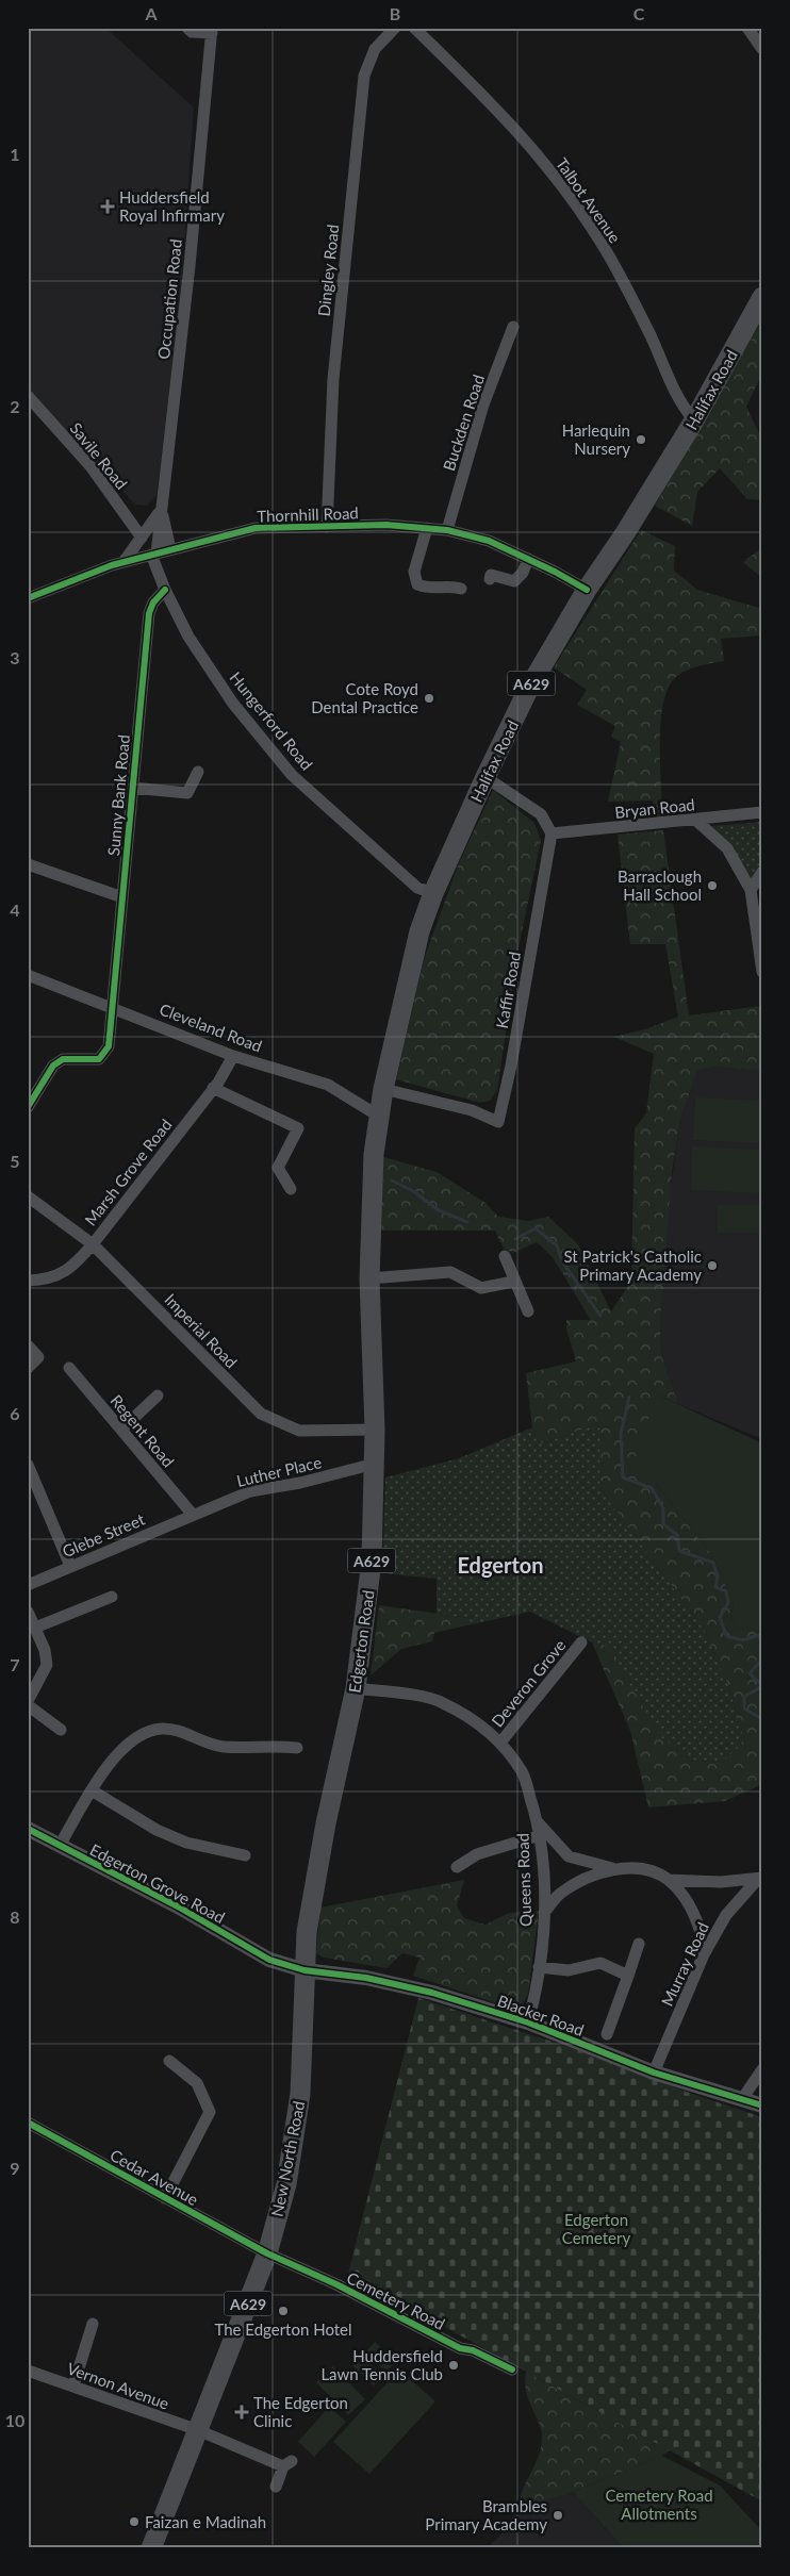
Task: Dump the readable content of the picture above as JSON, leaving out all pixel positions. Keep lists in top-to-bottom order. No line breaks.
{"streets":{"highway":["Halifax Road","A629","Edgerton Road","New North Road"],"street":["Talbot Avenue","Dingley Road","Occupation Road","Buckden Road","Savile Road","Thornhill Road","Hungerford Road","Sunny Bank Road","Bryan Road","Kaffir Road","Cleveland Road","Marsh Grove Road","Imperial Road","Regent Road","Luther Place","Glebe Street","Deveron Grove","Queens Road","Edgerton Grove Road","Murray Road","Blacker Road","Cedar Avenue","Cemetery Road","Vernon Avenue"]},"crossings":[["Talbot Avenue","Halifax Road"],["Dingley Road","Thornhill Road"],["Occupation Road","Savile Road"],["Occupation Road","Thornhill Road"],["Occupation Road","Hungerford Road"],["Halifax Road","Thornhill Road"],["Halifax Road","Hungerford Road"],["Halifax Road","Kaffir Road"],["Halifax Road","Cleveland Road"],["Halifax Road","Edgerton Road"],["Buckden Road","Thornhill Road"],["Thornhill Road","Hungerford Road"],["Hungerford Road","Sunny Bank Road"],["Sunny Bank Road","Cleveland Road"],["Bryan Road","Kaffir Road"],["Cleveland Road","Marsh Grove Road"],["Marsh Grove Road","Imperial Road"],["Imperial Road","Edgerton Road"],["Regent Road","Luther Place"],["Regent Road","Glebe Street"],["Luther Place","Glebe Street"],["Luther Place","Edgerton Road"],["Edgerton Road","Queens Road"],["Edgerton Road","Edgerton Grove Road"],["Edgerton Road","Blacker Road"],["Edgerton Road","New North Road"],["Deveron Grove","Queens Road"],["Queens Road","Blacker Road"],["Edgerton Grove Road","Blacker Road"],["Edgerton Grove Road","New North Road"],["Murray Road","Blacker Road"],["Blacker Road","New North Road"],["New North Road","Cedar Avenue"],["New North Road","Cemetery Road"],["New North Road","Vernon Avenue"],["Cedar Avenue","Cemetery Road"]],"districts":["Edgerton"],"parks":["Edgerton Cemetery","Cemetery Road Allotments"],"places":{"health":["Huddersfield Royal Infirmary","The Edgerton Clinic"],"other":["Harlequin Nursery","Cote Royd Dental Practice","Barraclough Hall School","St Patrick's Catholic Primary Academy","The Edgerton Hotel","Huddersfield Lawn Tennis Club","Brambles Primary Academy","Faizan e Madinah"]},"grid":{"columns":["A","B","C"],"rows":["1","2","3","4","5","6","7","8","9","10"]}}
